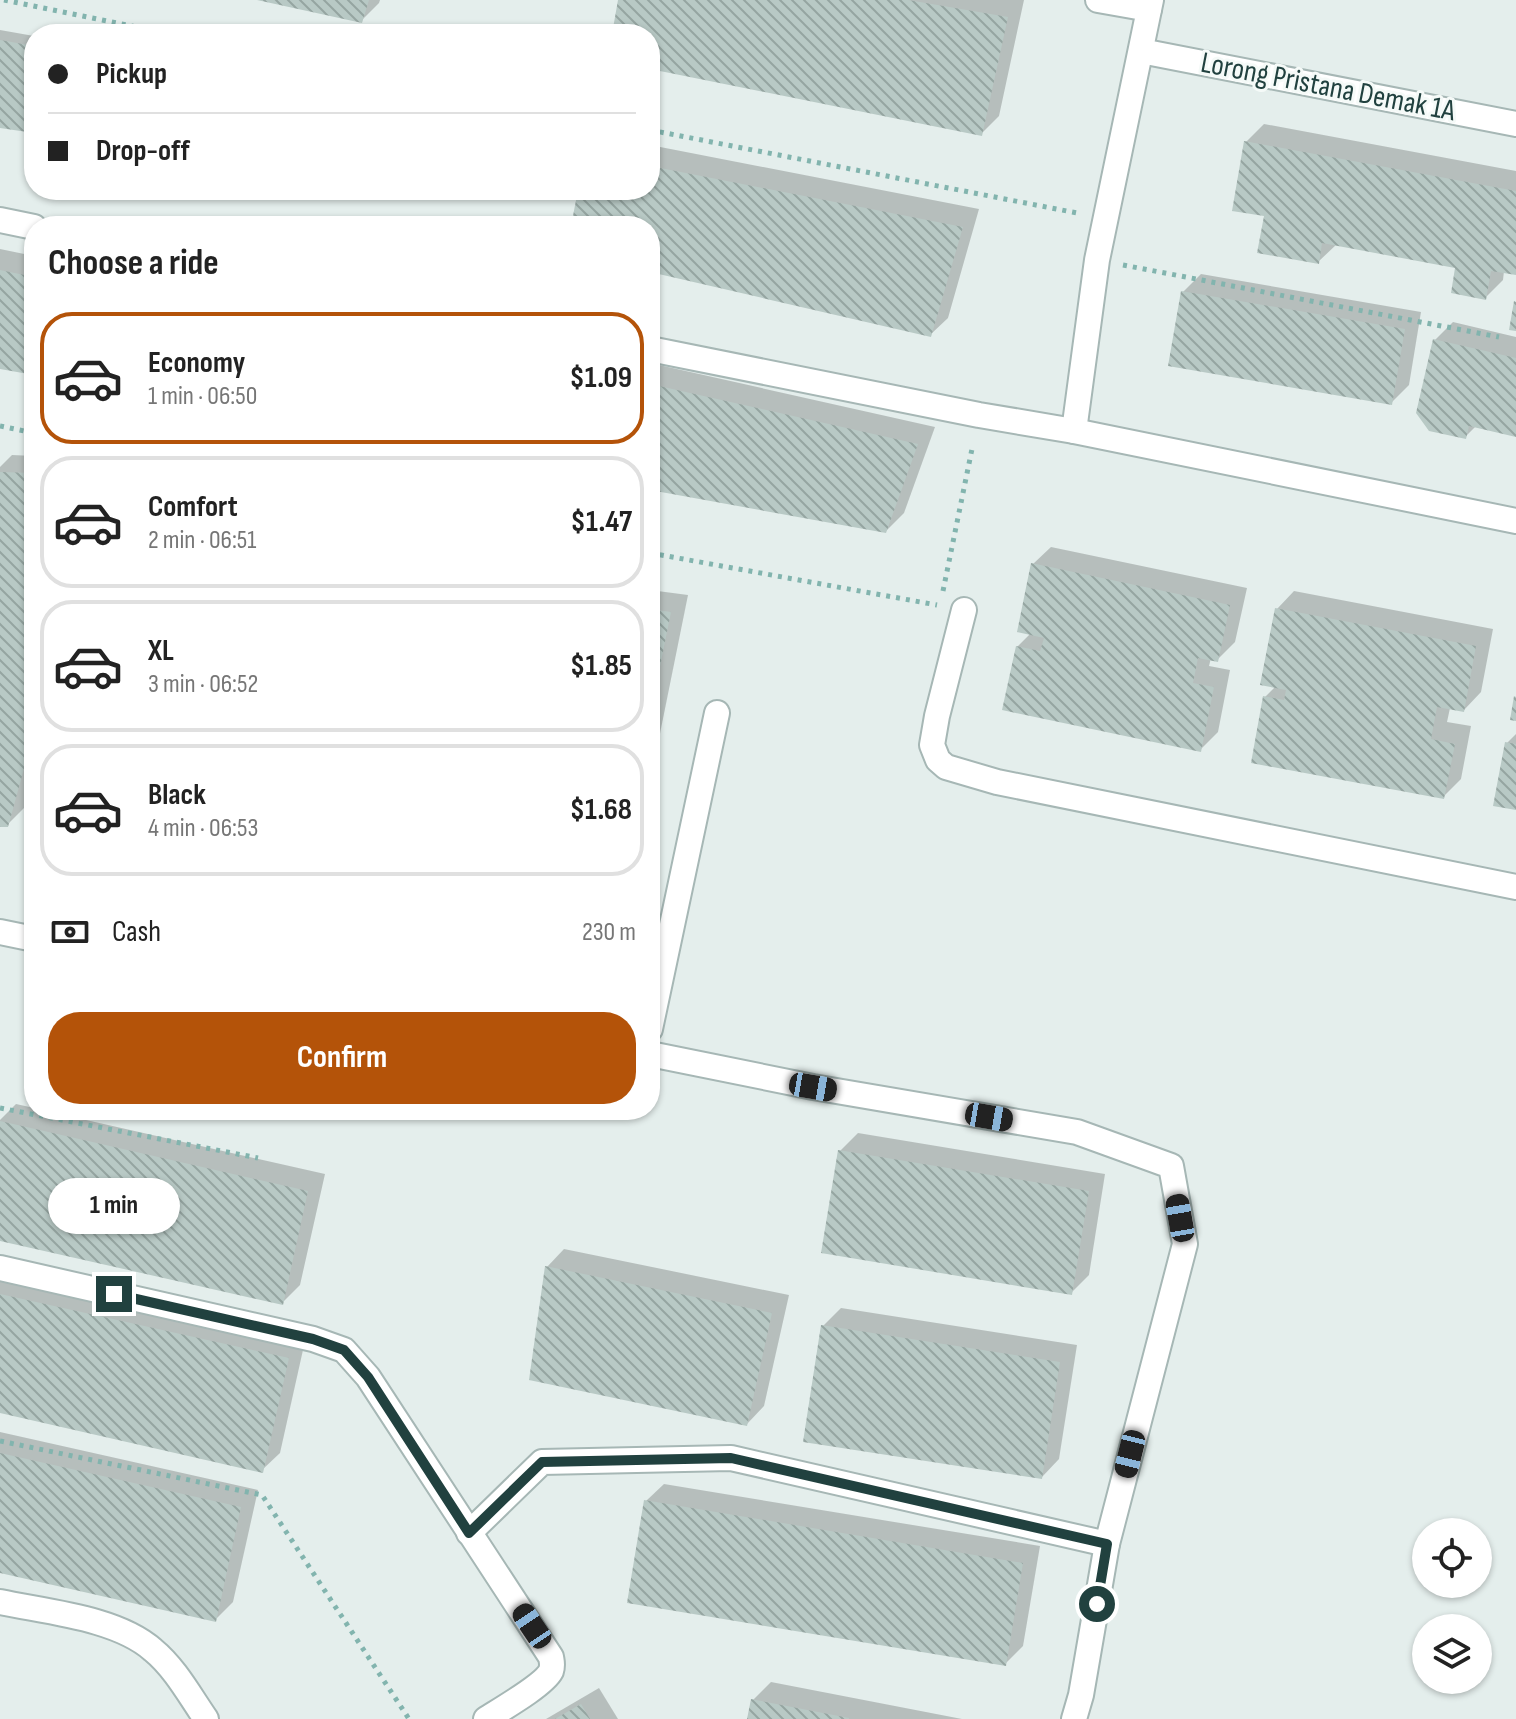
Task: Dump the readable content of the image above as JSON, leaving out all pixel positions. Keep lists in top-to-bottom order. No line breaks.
{"streets":{"street":["Lorong Pristana Demak 1A"]},"page":{"banner":["Pickup","Drop-off"],"heading":"Choose a ride","list":[{"name":"Economy","note":"1 min · 06:50","value":"$1.09"},{"name":"Comfort","note":"2 min · 06:51","value":"$1.47"},{"name":"XL","note":"3 min · 06:52","value":"$1.85"},{"name":"Black","note":"4 min · 06:53","value":"$1.68"}],"pay":["Cash","230 m"],"buttons":"Confirm","bubble":"1 min"}}
